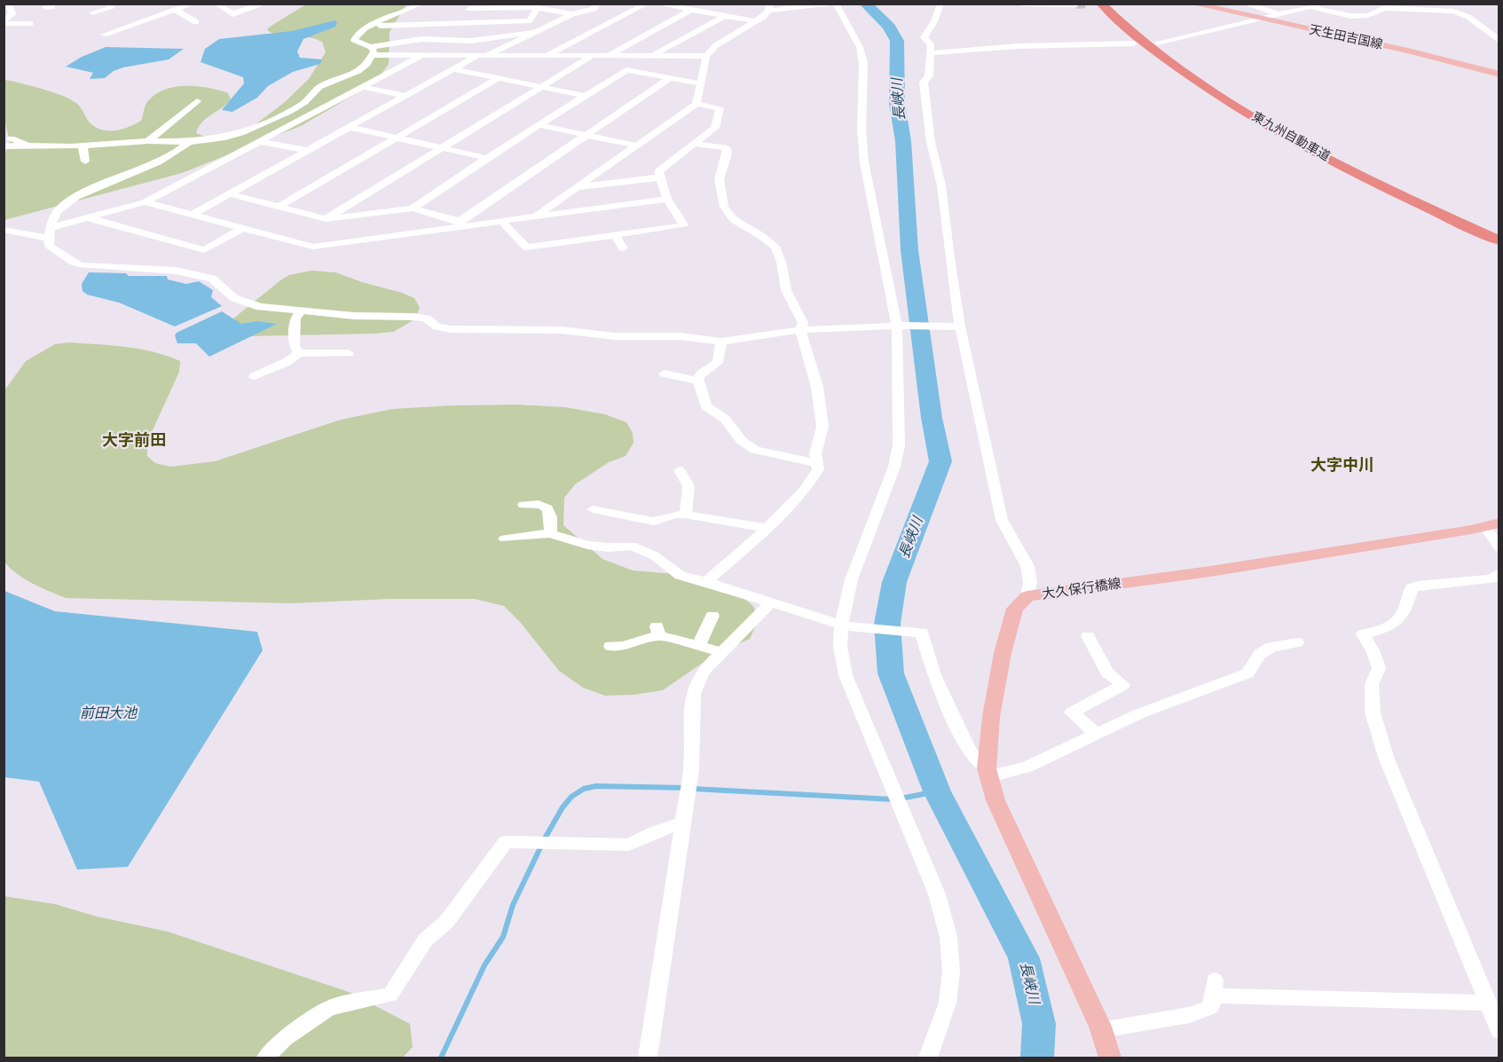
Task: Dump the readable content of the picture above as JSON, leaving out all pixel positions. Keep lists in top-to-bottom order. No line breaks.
{"streets":{"highway":["東九州自動車道"],"main road":["天生田吉国線","大久保行橋線"]},"districts":["大字前田","大字中川"],"water":["長峡川","前田大池"]}
